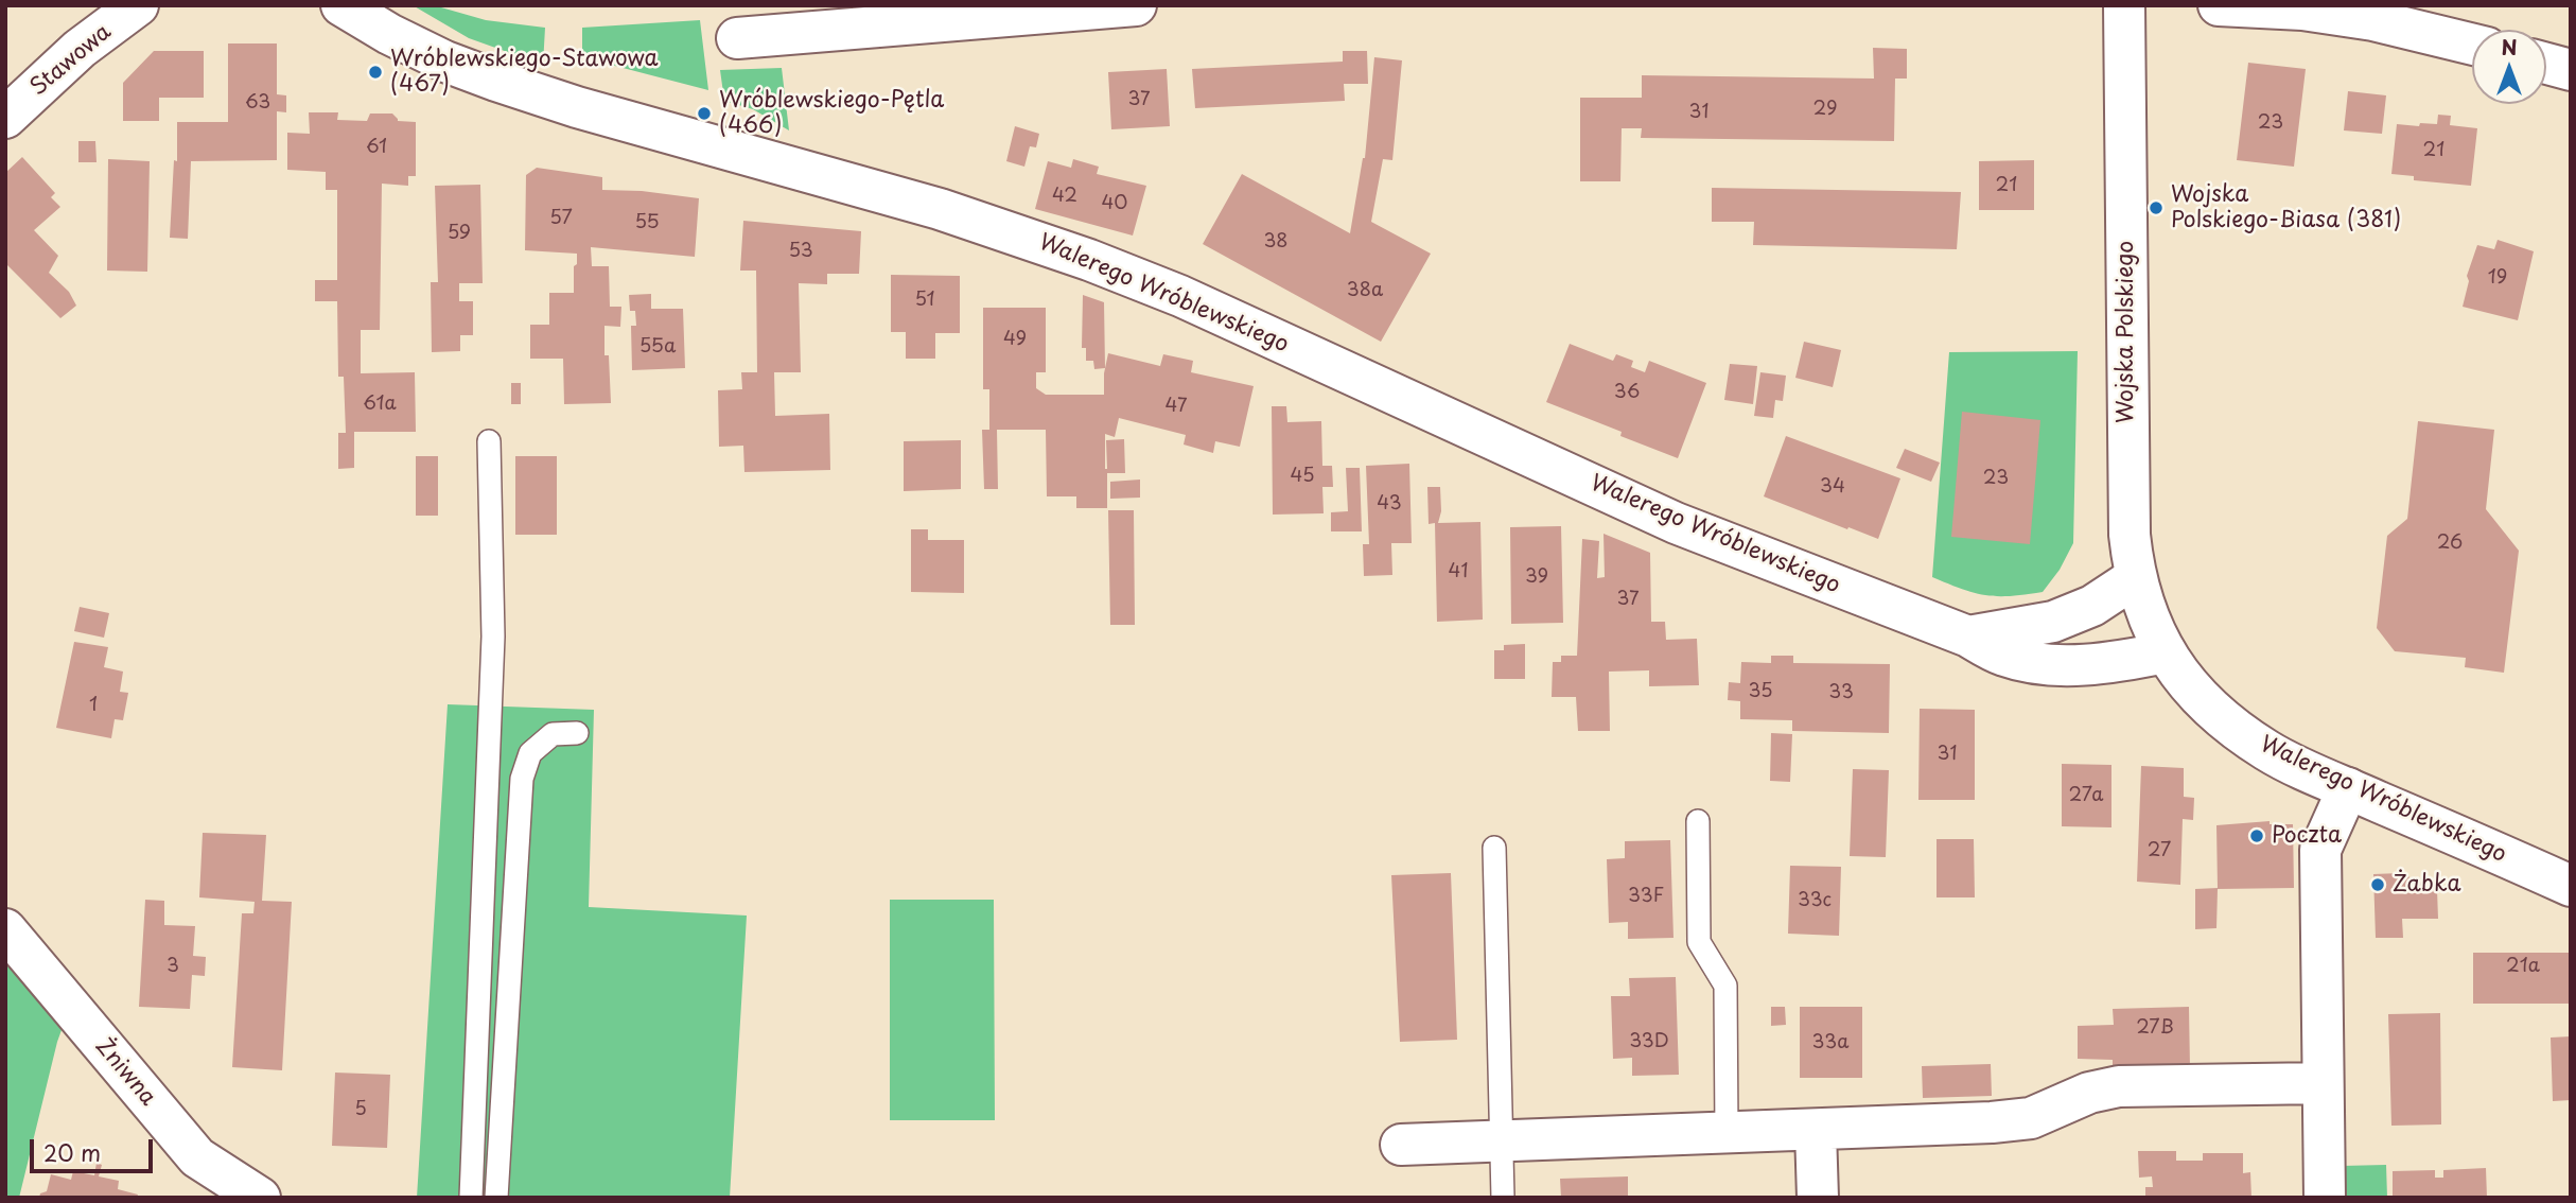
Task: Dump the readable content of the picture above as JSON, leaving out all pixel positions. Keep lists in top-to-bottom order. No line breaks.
{"streets":{"street":["Stawowa","Walerego Wróblewskiego","Wojska Polskiego","Żniwna"]},"crossings":[["Walerego Wróblewskiego","Wojska Polskiego"]],"places":["Wróblewskiego-Stawowa (467)","Wróblewskiego-Pętla (466)","Wojska Polskiego-Biasa (381)","Poczta","Żabka"],"house_numbers":["37","63","29","31","23","61","21","21","42","40","57","55","59","38","53","19","38a","51","49","55a","36","61a","47","45","23","34","43","26","41","39","37","35","33","1","31","27a","27","33F","33c","3","21a","27B","33D","33a","5"],"scale_bar":"20 m","north":"top"}
